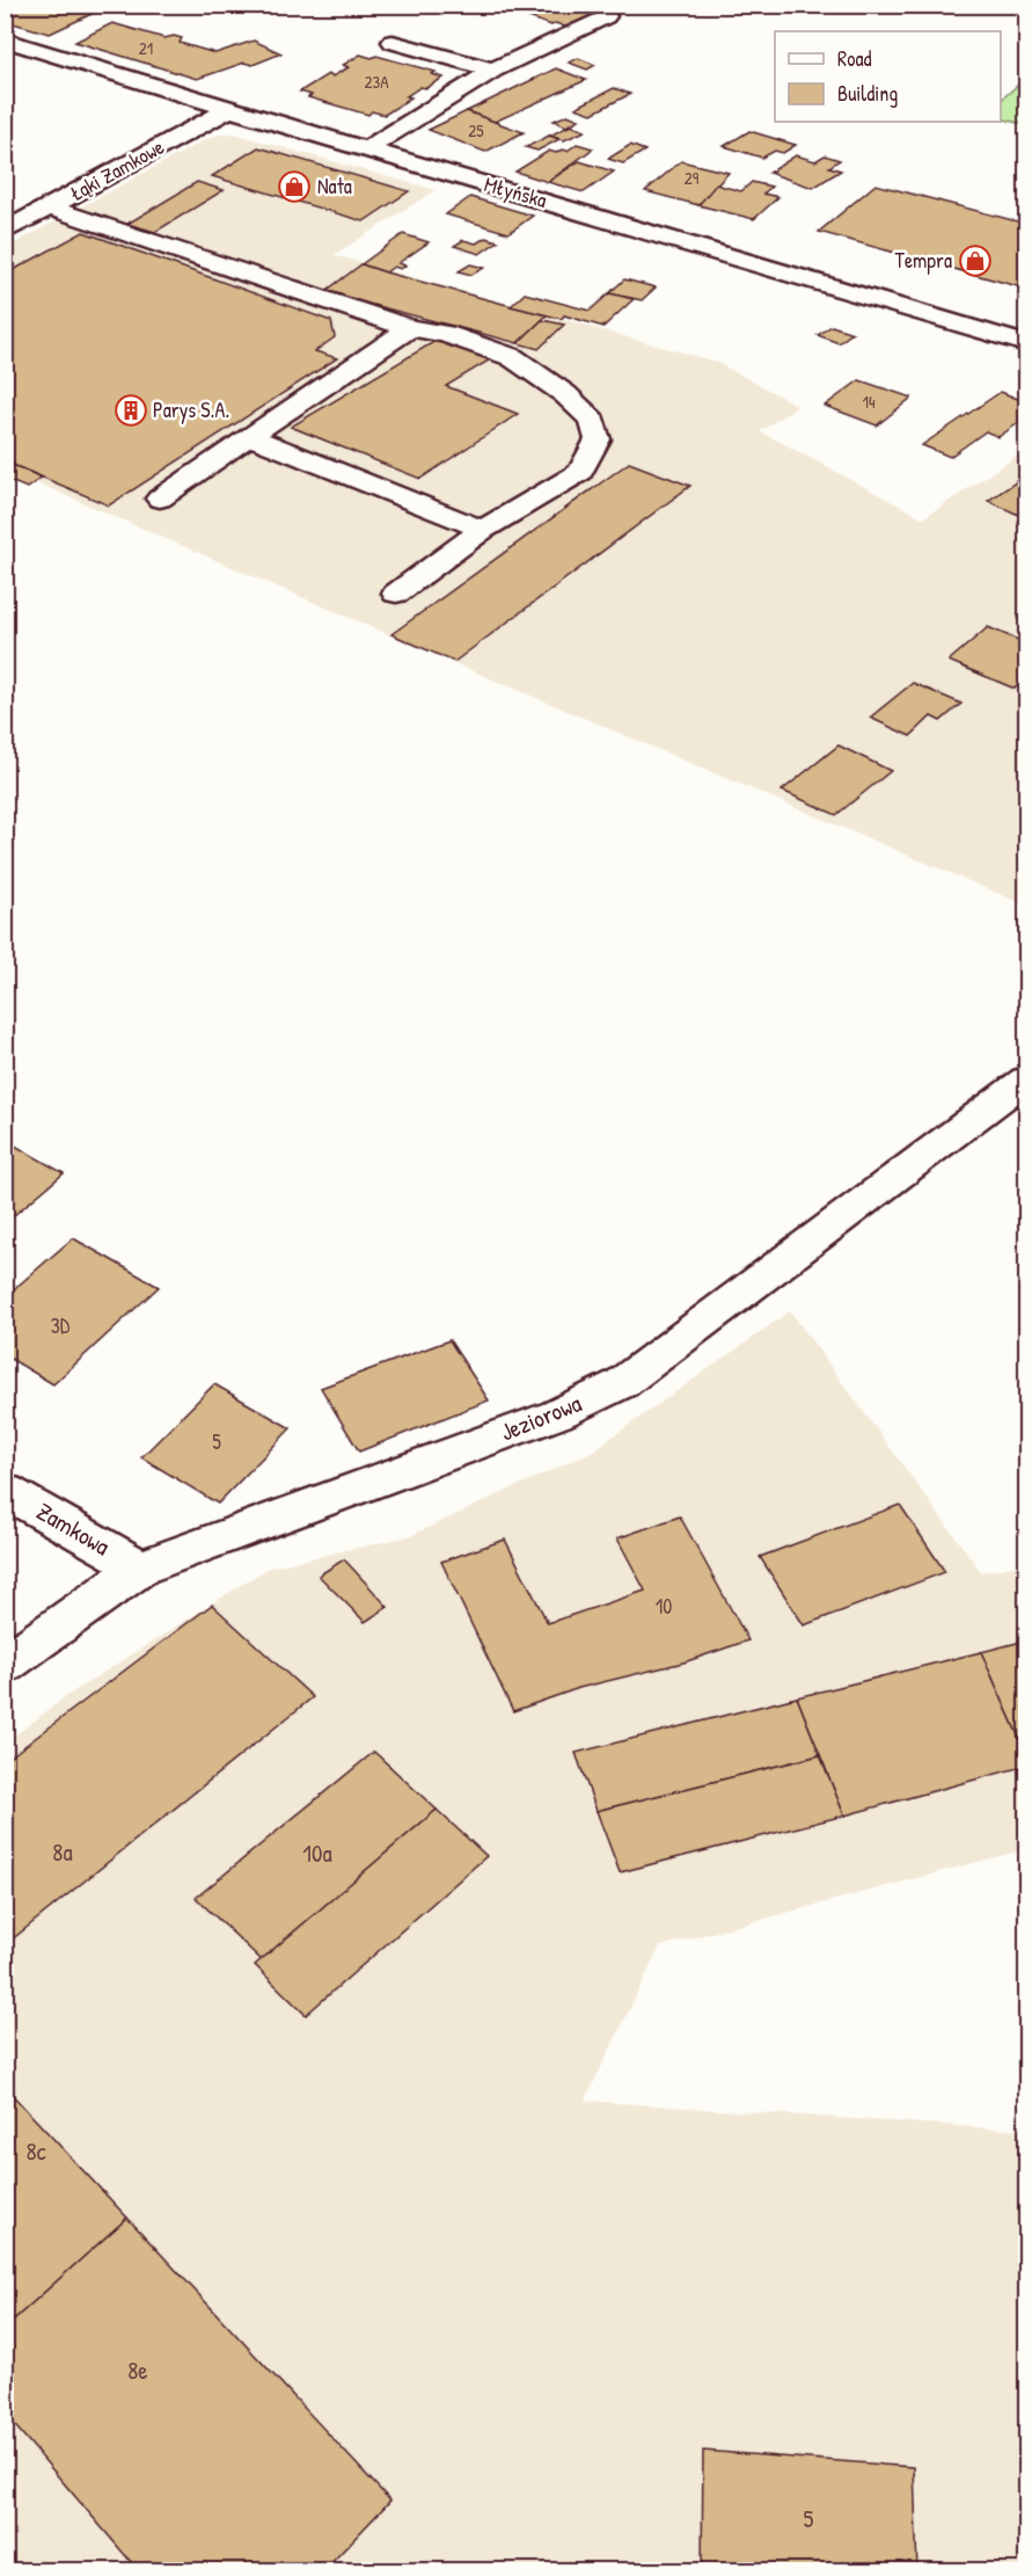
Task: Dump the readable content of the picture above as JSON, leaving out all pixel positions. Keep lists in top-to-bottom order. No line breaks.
{"streets":{"street":["Łąki Zamkowe","Młyńska","Jeziorowa","Zamkowa"]},"crossings":[["Łąki Zamkowe","Młyńska"],["Jeziorowa","Zamkowa"]],"places":{"shop":["Nata","Tempra"],"building":["Parys S.A."]},"house_numbers":["21","23A","25","29","14","3D","5","10","8a","10a","8c","8e","5"],"legend":["Road","Building"]}
